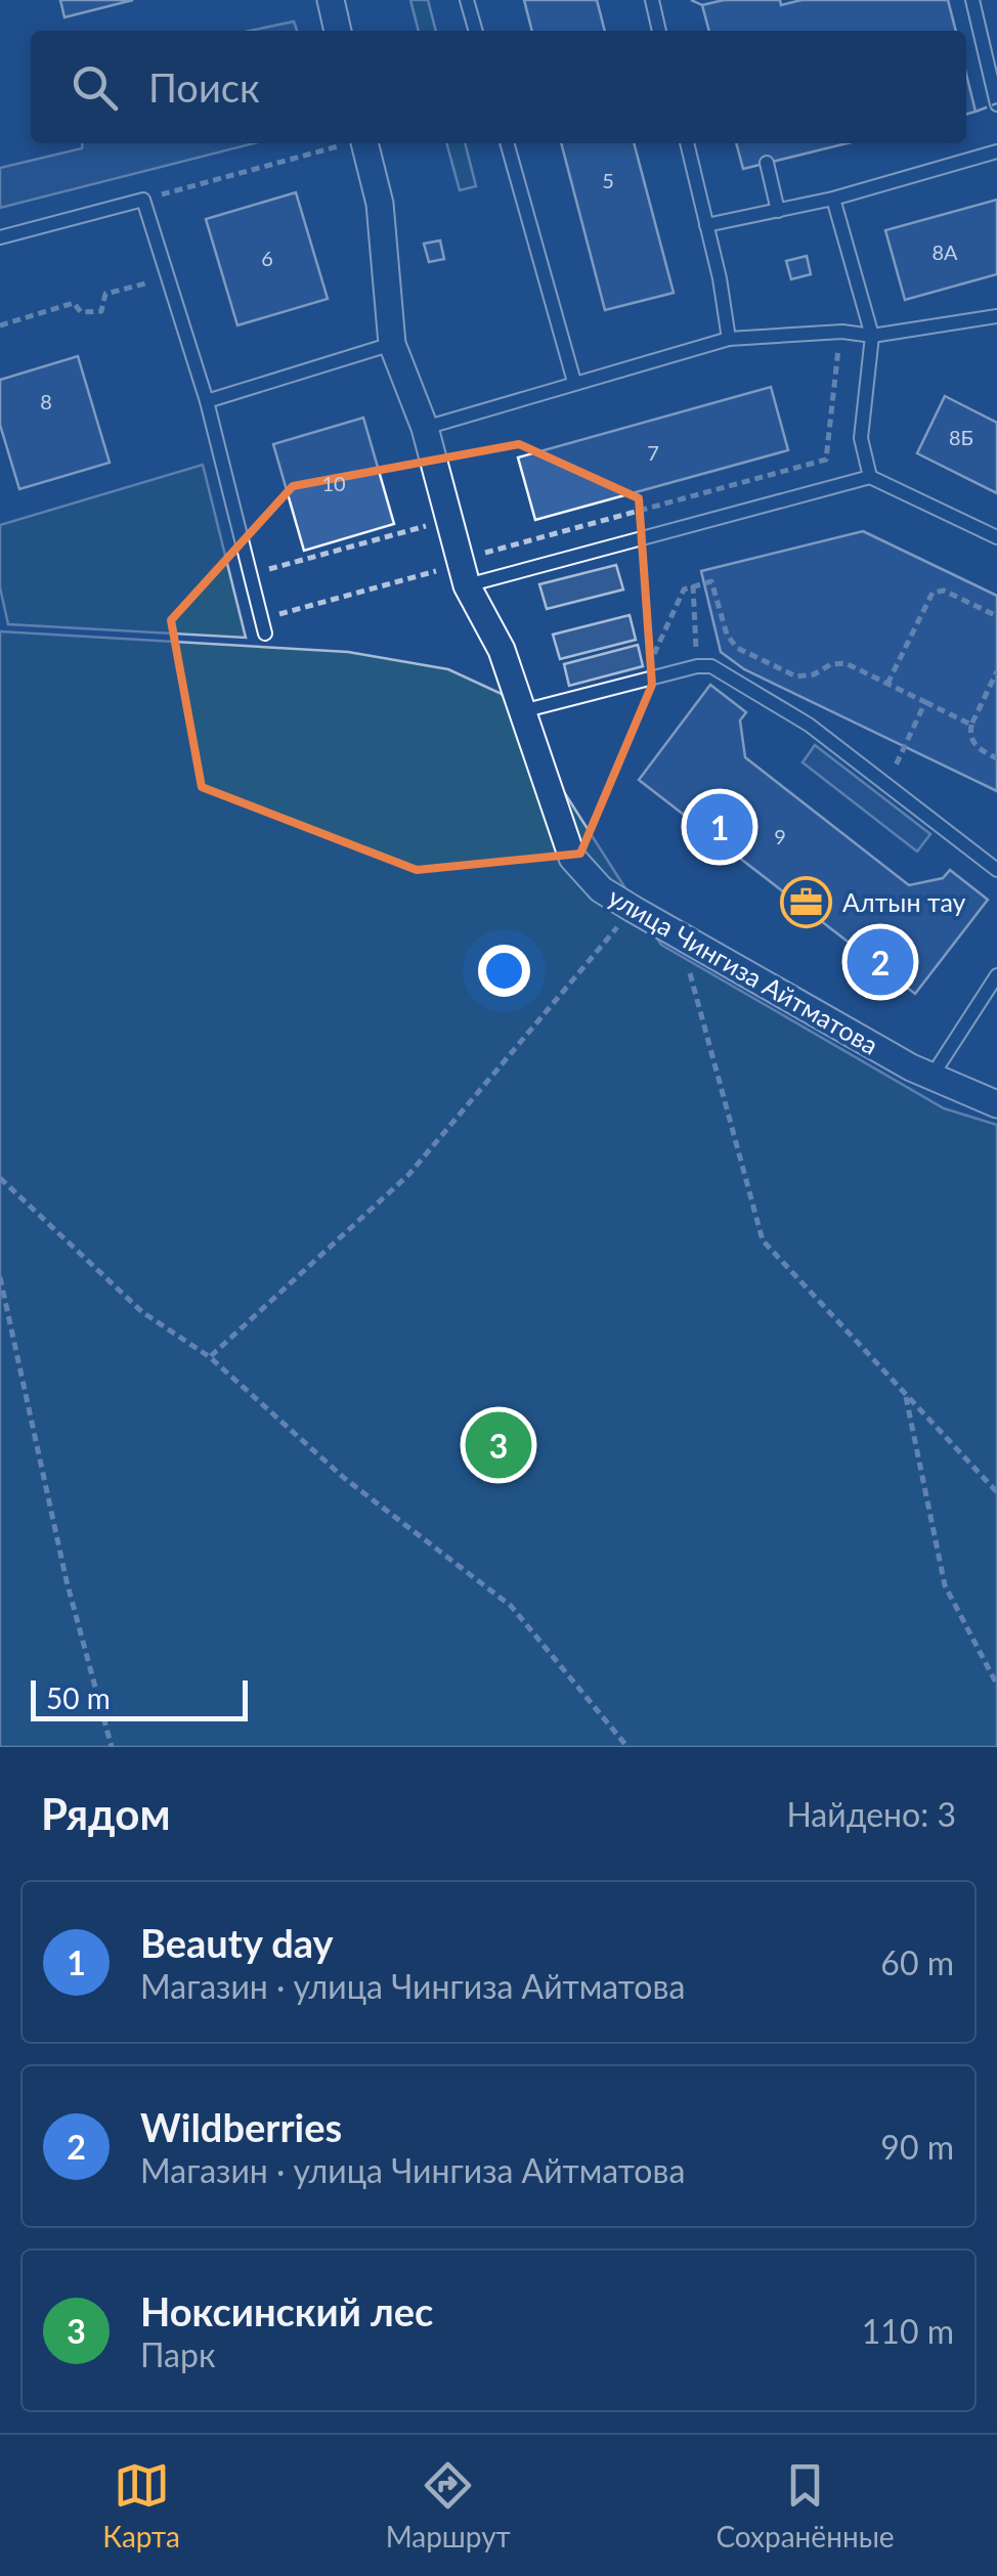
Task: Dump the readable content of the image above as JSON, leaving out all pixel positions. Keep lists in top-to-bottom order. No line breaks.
{"streets":{"street":["улица Чингиза Айтматова"]},"places":{"office":["Алтын тау"]},"house_numbers":["5","8А","6","8","8Б","7","10","9"],"scale_bar":"50 m","page":{"search":"Поиск","pins":["1","2","3"],"scale":"50 m","heading":["Рядом","Найдено: 3"],"list":[{"mark":"1","name":"Beauty day","note":"Магазин · улица Чингиза Айтматова","value":"60 m"},{"mark":"2","name":"Wildberries","note":"Магазин · улица Чингиза Айтматова","value":"90 m"},{"mark":"3","name":"Ноксинский лес","note":"Парк","value":"110 m"}],"nav":["Карта","Маршрут","Сохранённые"]}}
